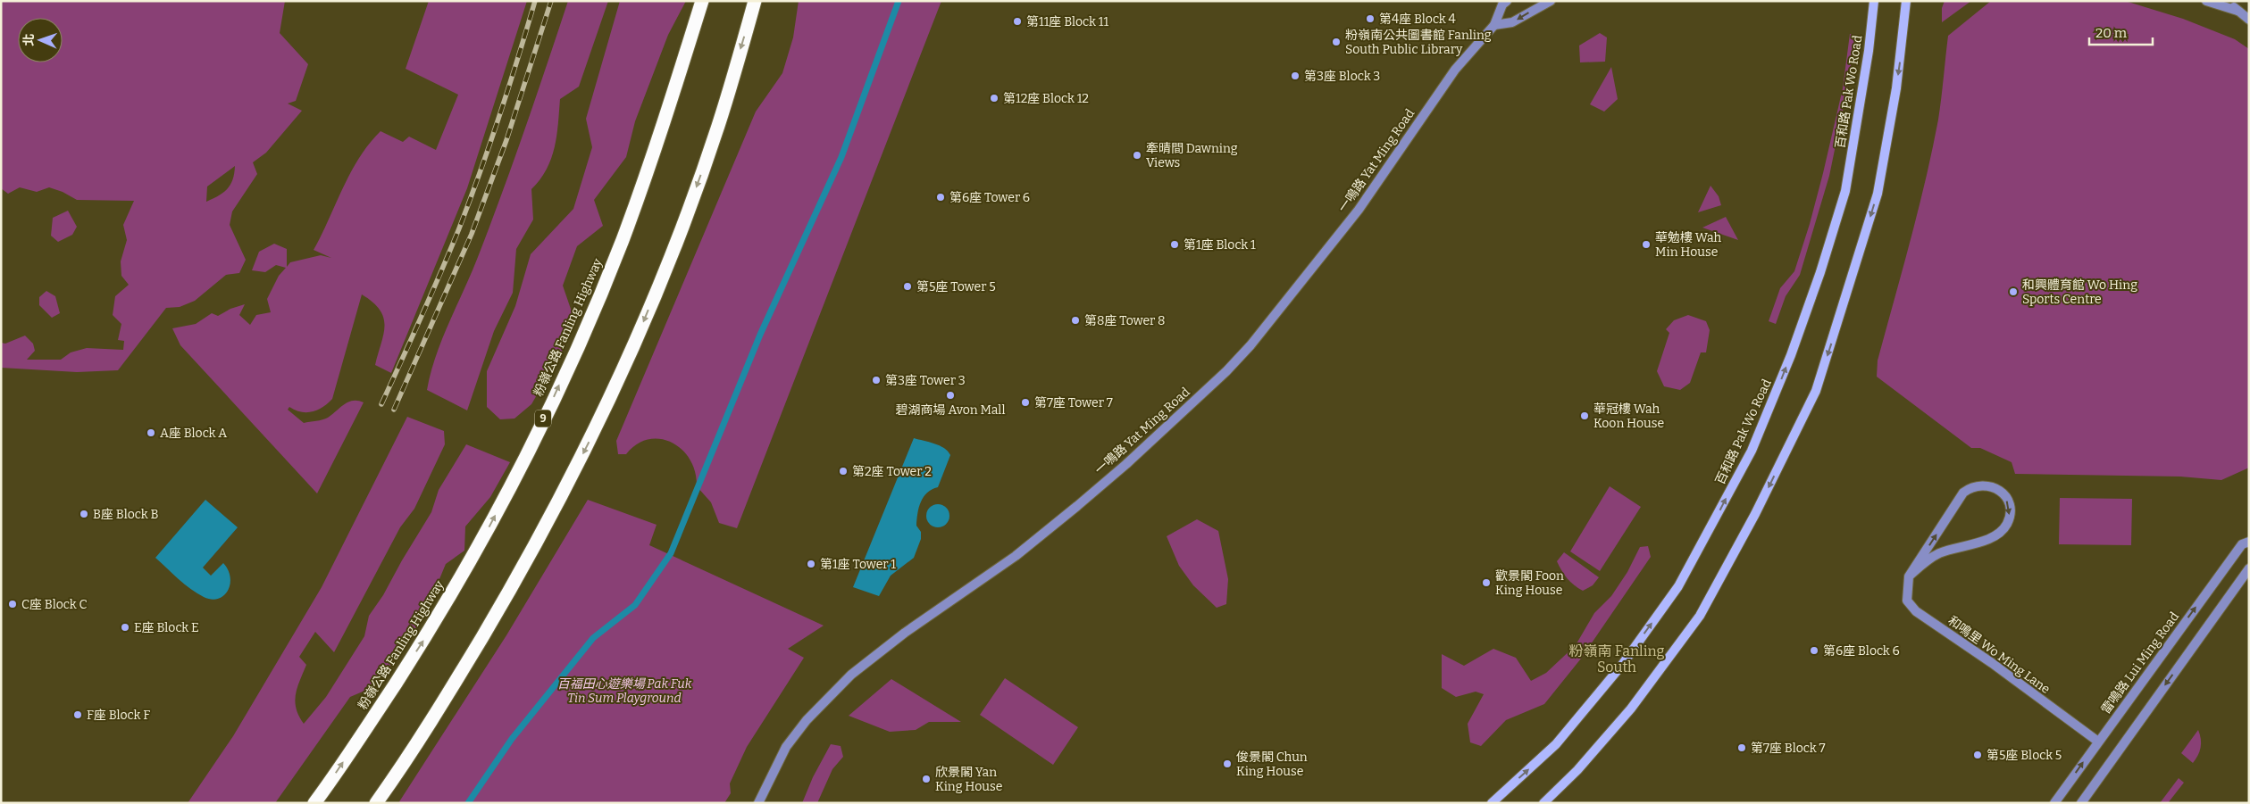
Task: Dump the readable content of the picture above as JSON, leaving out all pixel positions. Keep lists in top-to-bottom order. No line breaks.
{"streets":{"highway":["粉嶺公路 Fanling Highway","9"],"main road":["百和路 Pak Wo Road"],"street":["一鳴路 Yat Ming Road","和鳴里 Wo Ming Lane","雷鳴路 Lui Ming Road"]},"crossings":[["和鳴里 Wo Ming Lane","雷鳴路 Lui Ming Road"]],"districts":["粉嶺南 Fanling South"],"parks":["百福田心遊樂場 Pak Fuk Tin Sum Playground"],"places":["第4座 Block 4","第11座 Block 11","粉嶺南公共圖書館 Fanling South Public Library","第3座 Block 3","第12座 Block 12","牽晴間 Dawning Views","第6座 Tower 6","第1座 Block 1","華勉樓 Wah Min House","第5座 Tower 5","和興體育館 Wo Hing Sports Centre","第8座 Tower 8","第3座 Tower 3","碧湖商場 Avon Mall","第7座 Tower 7","華冠樓 Wah Koon House","A座 Block A","第2座 Tower 2","B座 Block B","第1座 Tower 1","歡景閣 Foon King House","C座 Block C","E座 Block E","第6座 Block 6","F座 Block F","第7座 Block 7","第5座 Block 5","俊景閣 Chun King House","欣景閣 Yan King House"],"scale_bar":"20 m","north":"left"}
